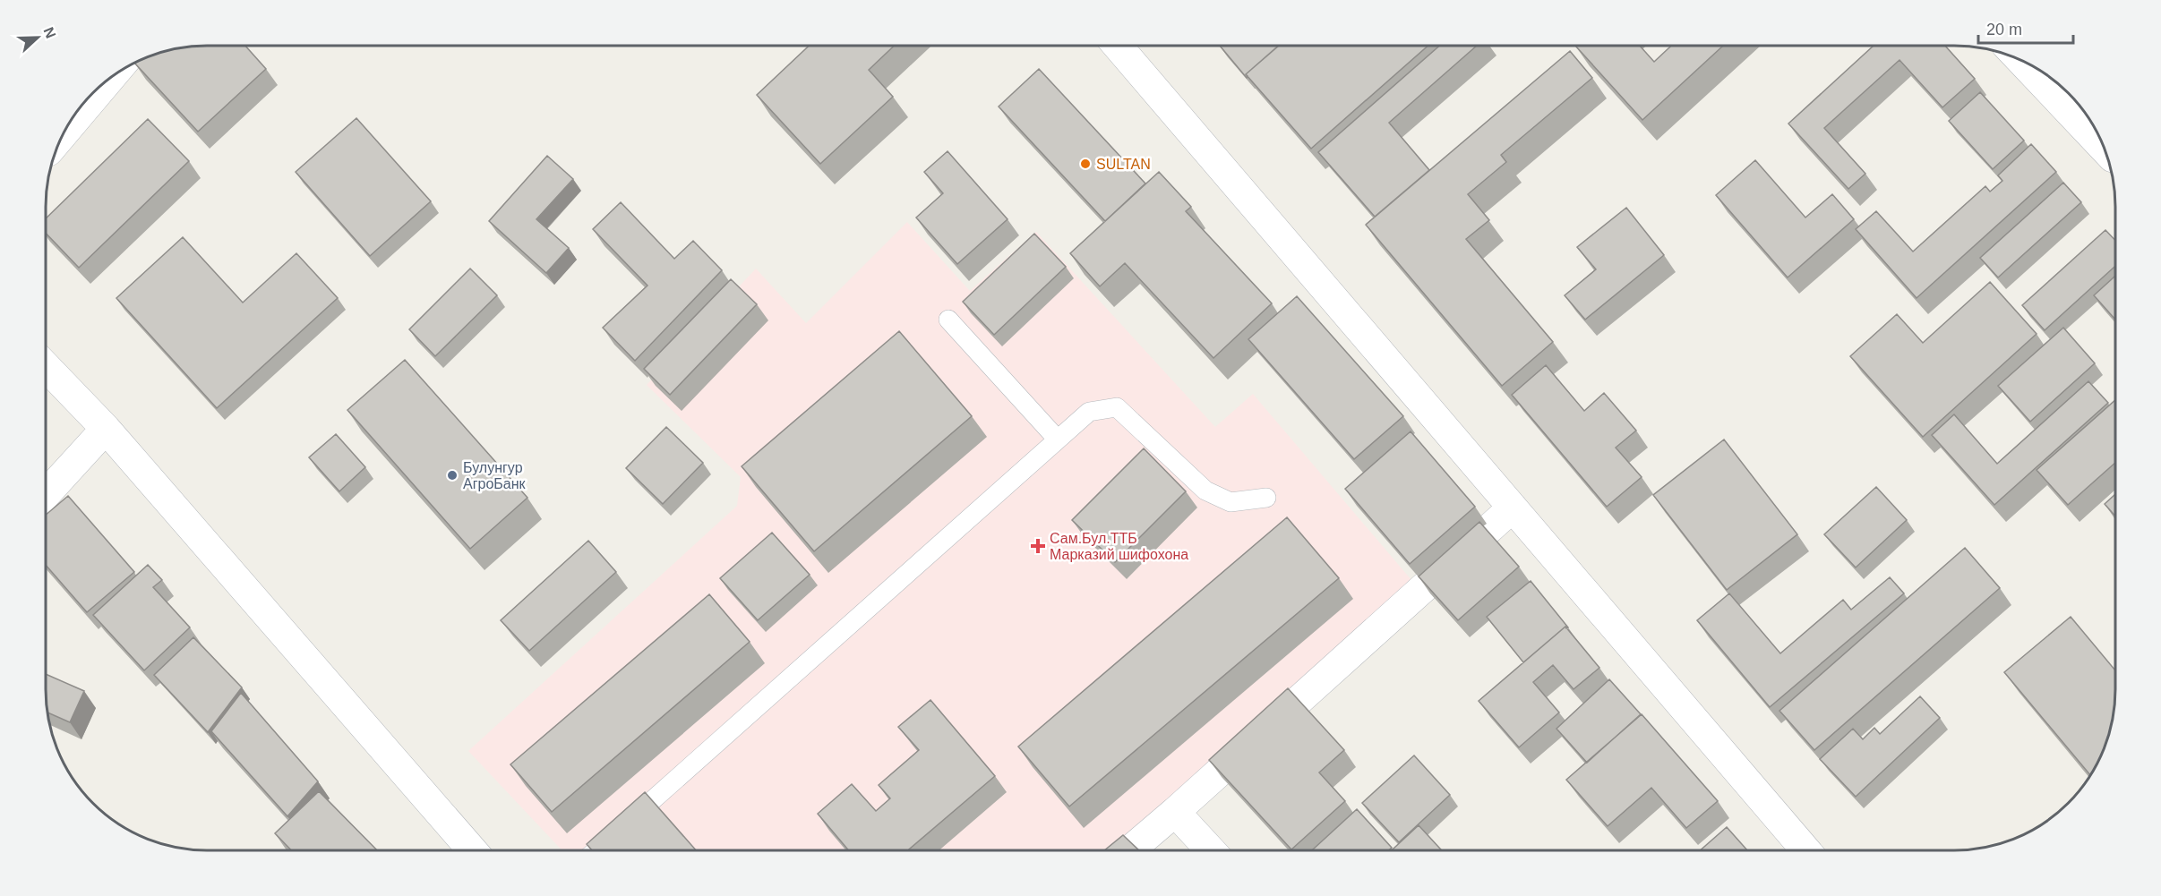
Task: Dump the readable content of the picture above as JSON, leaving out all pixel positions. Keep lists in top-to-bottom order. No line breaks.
{"places":{"other":["SULTAN","Булунгур АгроБанк"],"health":["Сам.Бул.ТТБ Марказий шифохона"]},"scale_bar":"20 m","north":"right"}
